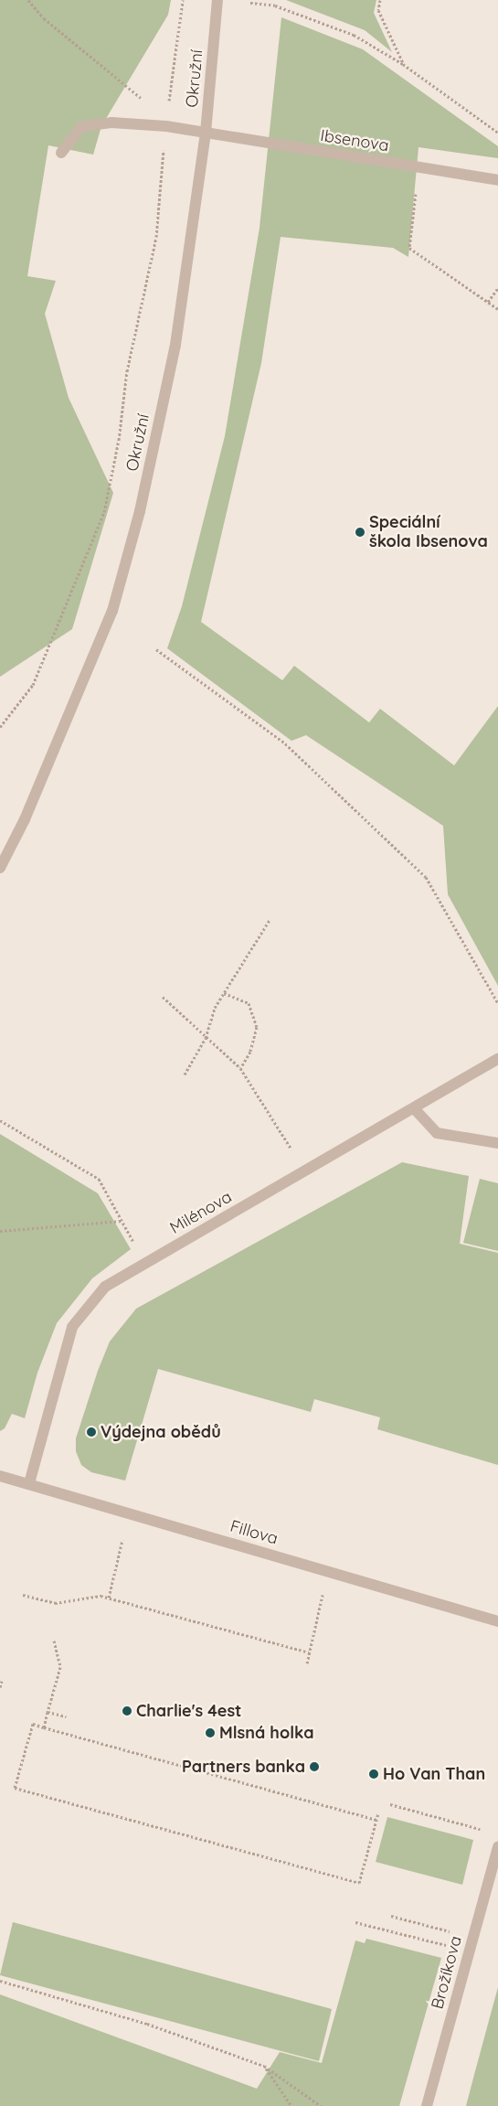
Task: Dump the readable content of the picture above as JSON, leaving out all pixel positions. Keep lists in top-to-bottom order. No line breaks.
{"streets":{"street":["Okružní","Ibsenova","Milénova","Fillova","Brožíkova"]},"crossings":[["Okružní","Ibsenova"],["Milénova","Fillova"]],"places":["Speciální škola Ibsenova","Výdejna obědů","Charlie's 4est","Mlsná holka","Partners banka","Ho Van Than"]}
